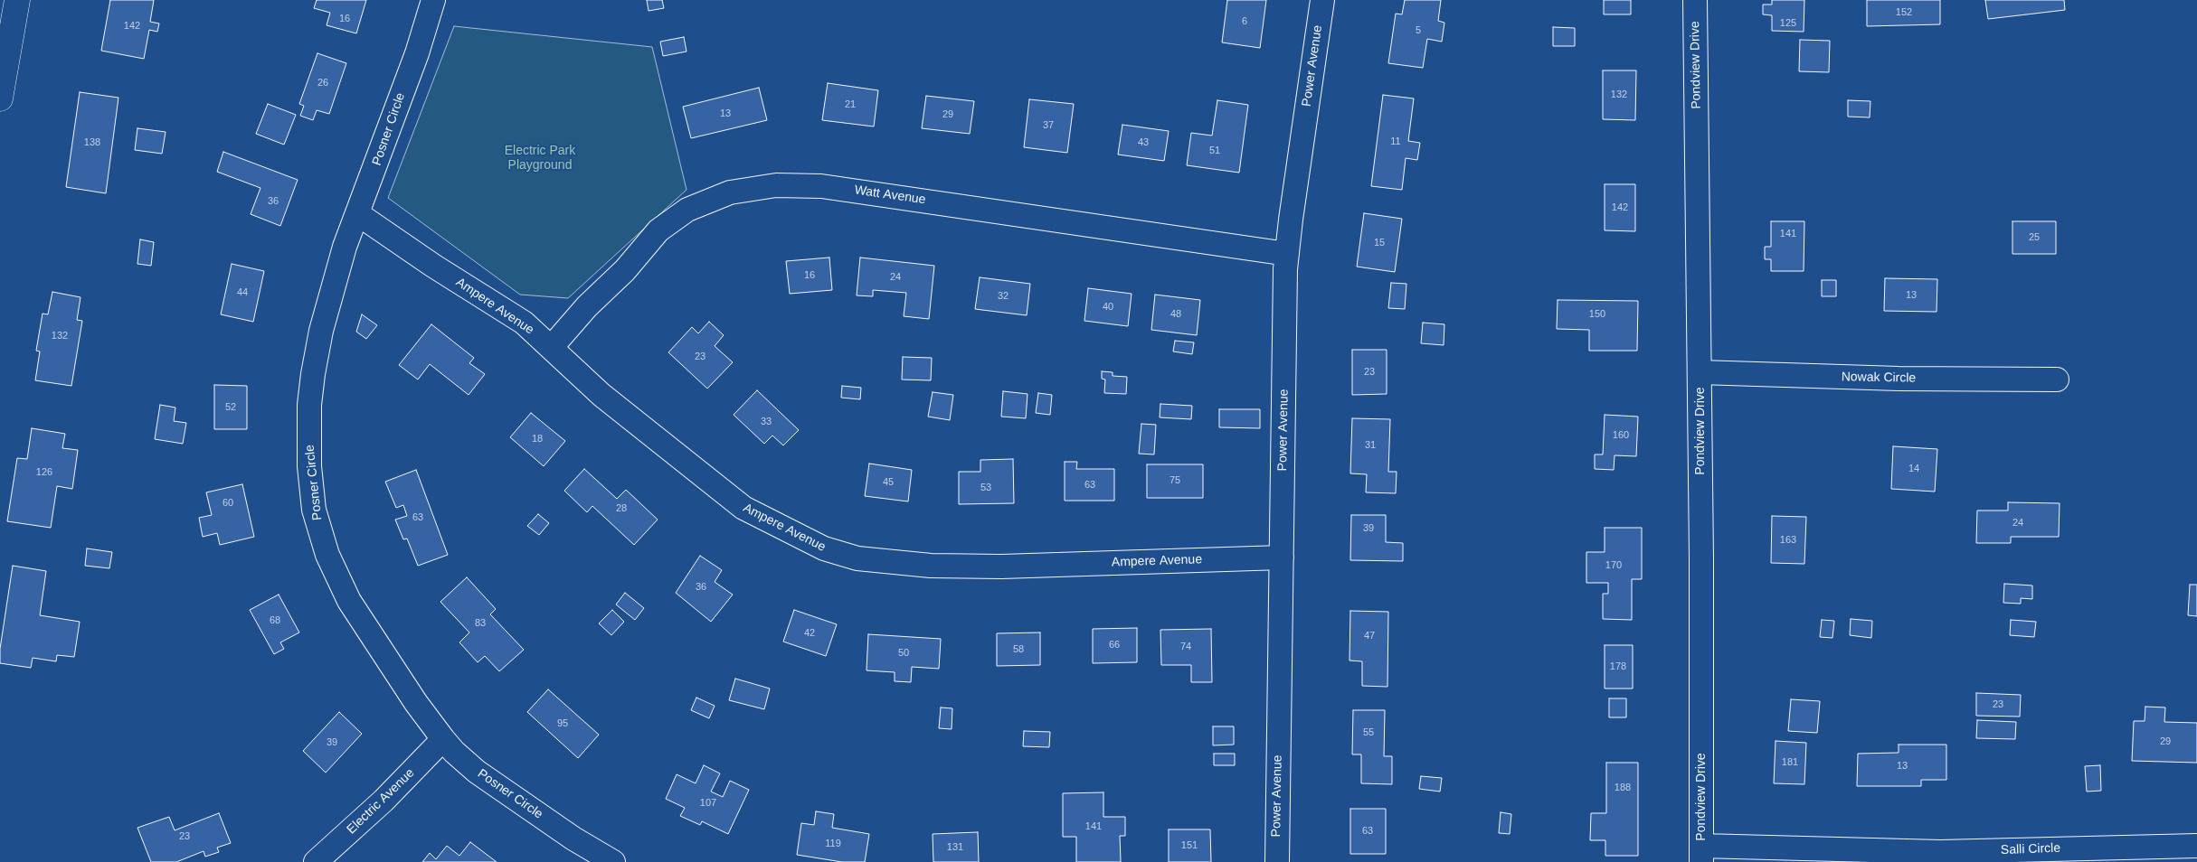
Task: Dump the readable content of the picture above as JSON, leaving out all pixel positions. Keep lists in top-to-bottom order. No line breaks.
{"streets":{"street":["Pondview Drive","Power Avenue","Posner Circle","Watt Avenue","Ampere Avenue","Nowak Circle","Electric Avenue","Salli Circle"]},"crossings":[["Pondview Drive","Nowak Circle"],["Pondview Drive","Salli Circle"],["Power Avenue","Watt Avenue"],["Power Avenue","Ampere Avenue"],["Posner Circle","Ampere Avenue"],["Posner Circle","Electric Avenue"],["Watt Avenue","Ampere Avenue"]],"parks":["Electric Park Playground"],"house_numbers":["152","16","6","125","142","5","26","132","21","13","29","37","11","138","43","51","36","142","141","25","15","16","24","44","13","32","40","48","150","132","23","23","52","33","160","18","31","14","126","75","45","63","53","60","28","63","24","39","163","170","36","68","83","42","47","66","74","58","50","178","23","95","55","29","39","181","13","188","107","141","63","23","119","151","131"]}
